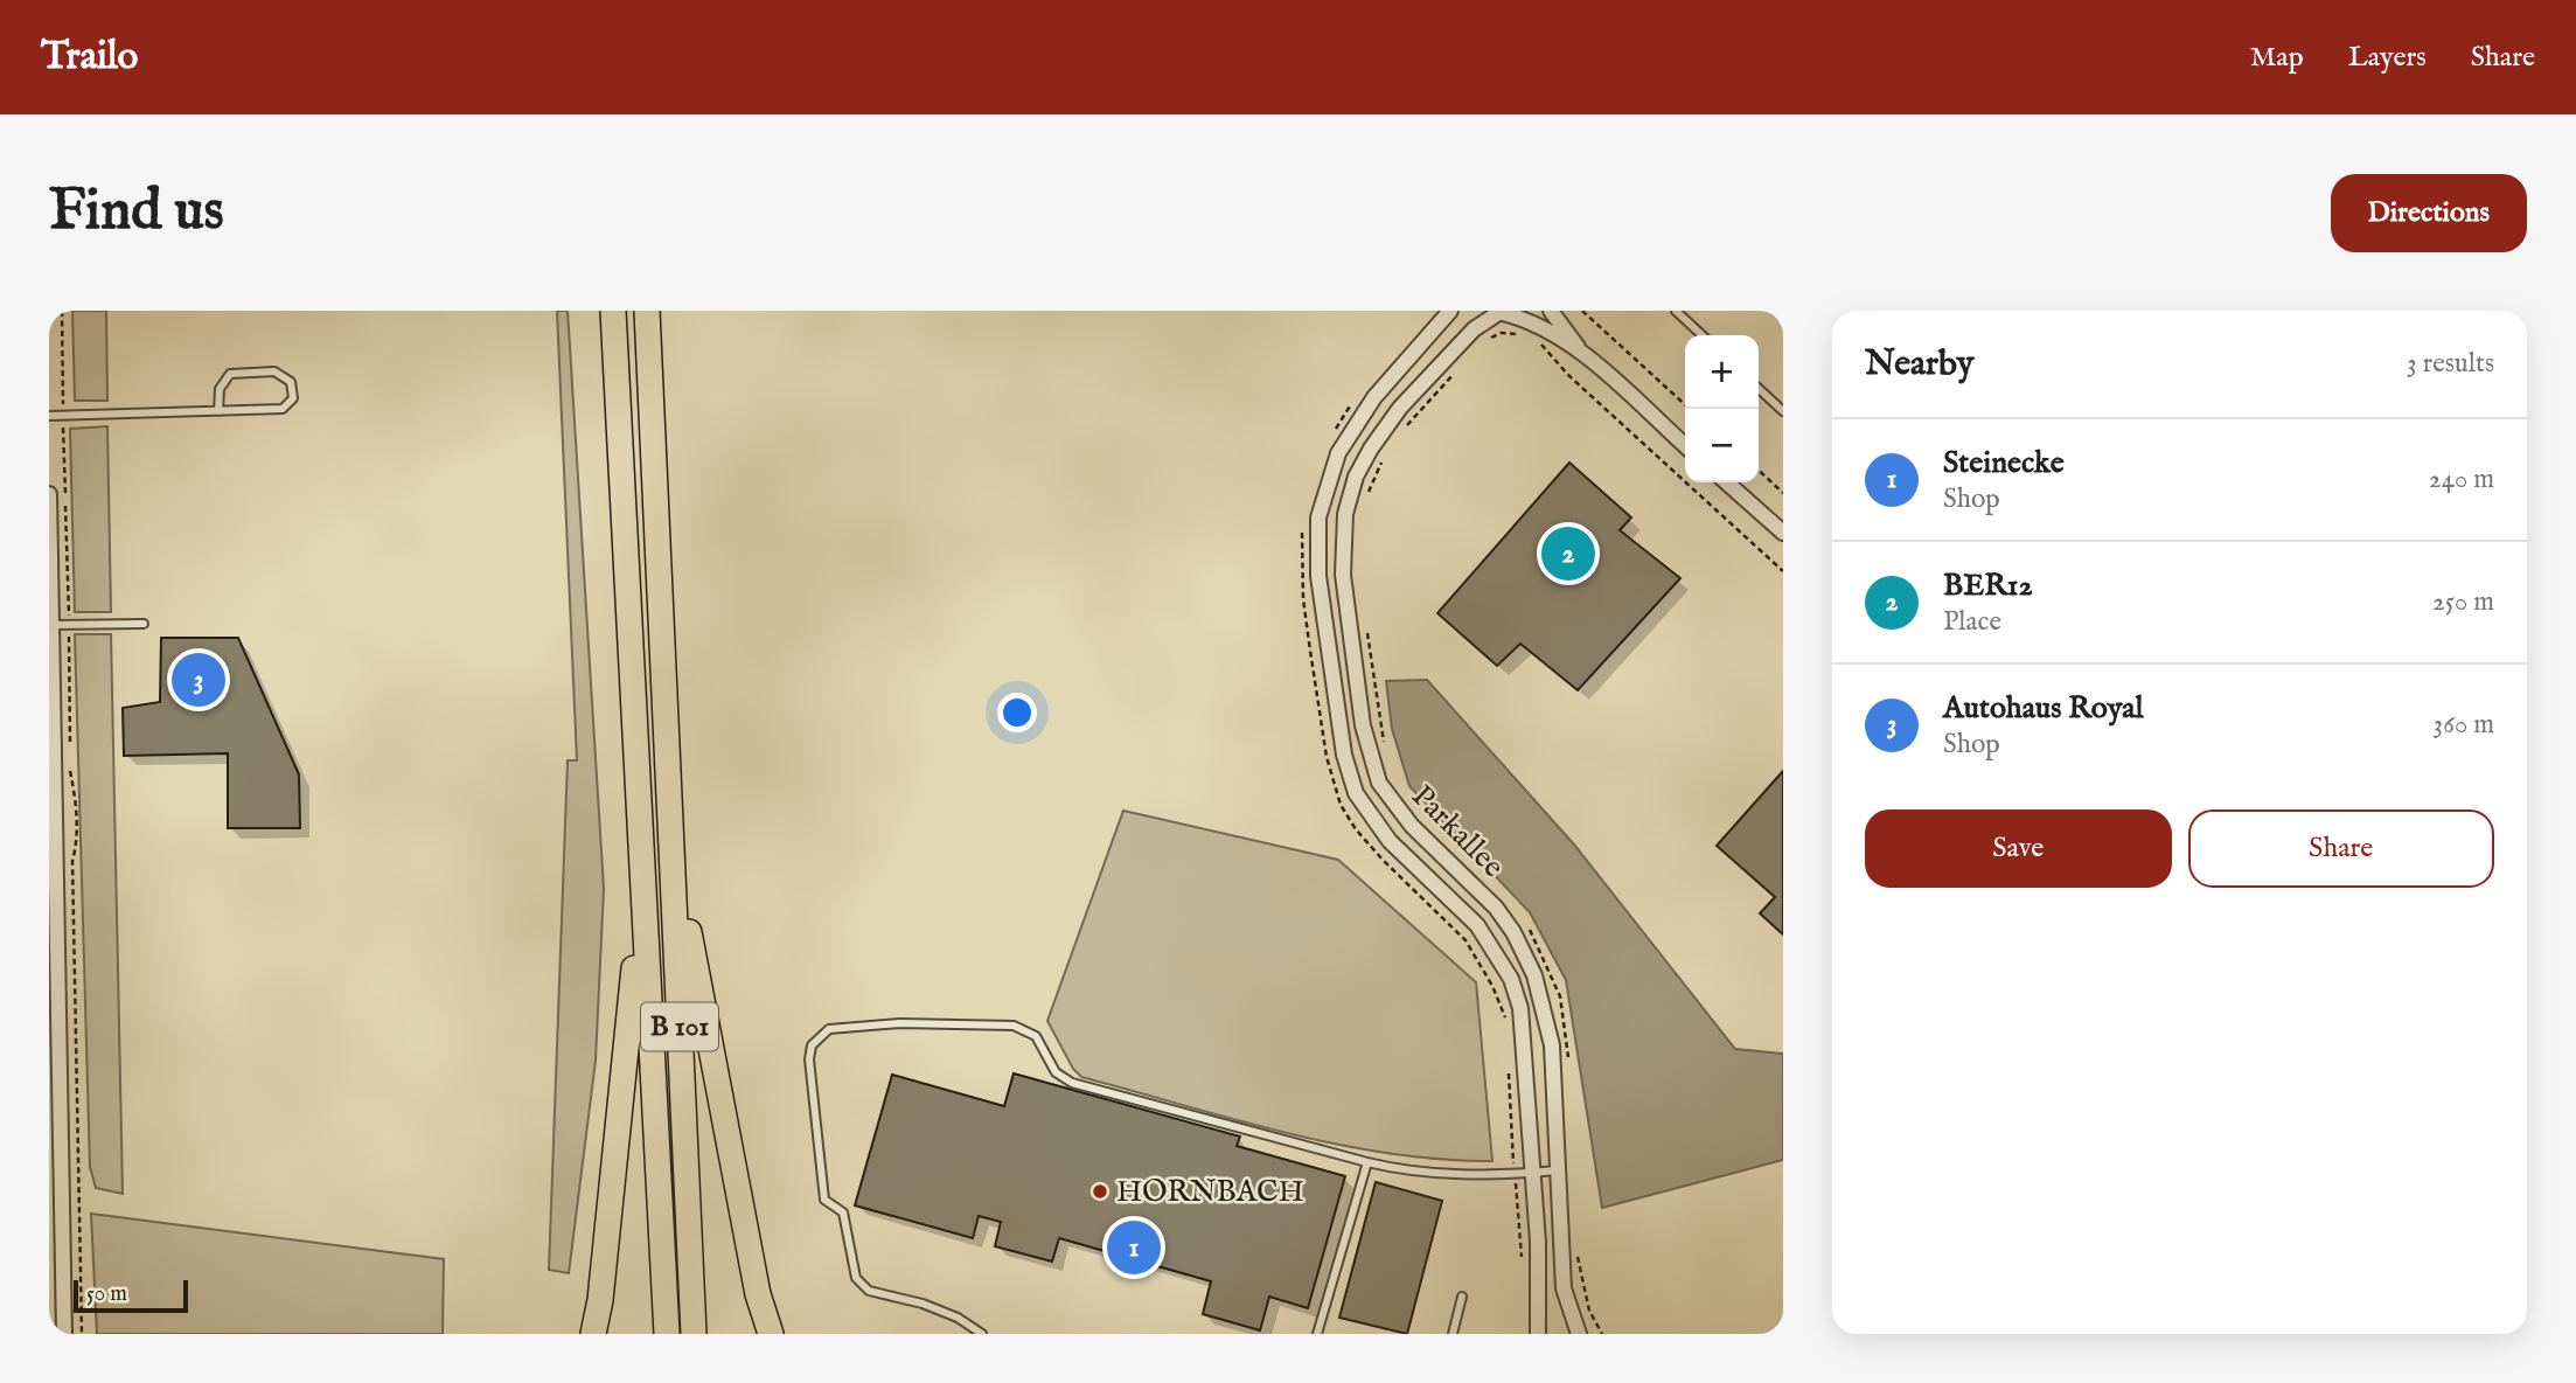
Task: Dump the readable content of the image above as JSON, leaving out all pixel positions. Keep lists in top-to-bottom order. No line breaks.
{"streets":{"highway":["B 101"],"street":["Parkallee"]},"places":["HORNBACH"],"scale_bar":"50 m","page":{"header":"Trailo","nav":["Map","Layers","Share"],"buttons":["Directions",["Save","Share"]],"title":"Find us","heading":["Nearby","3 results"],"map_buttons":["+","−"],"list":[{"mark":"1","name":"Steinecke","note":"Shop","value":"240 m"},{"mark":"2","name":"BER12","note":"Place","value":"250 m"},{"mark":"3","name":"Autohaus Royal","note":"Shop","value":"360 m"}],"pins":["2","3","1"],"scale":"50 m"}}
